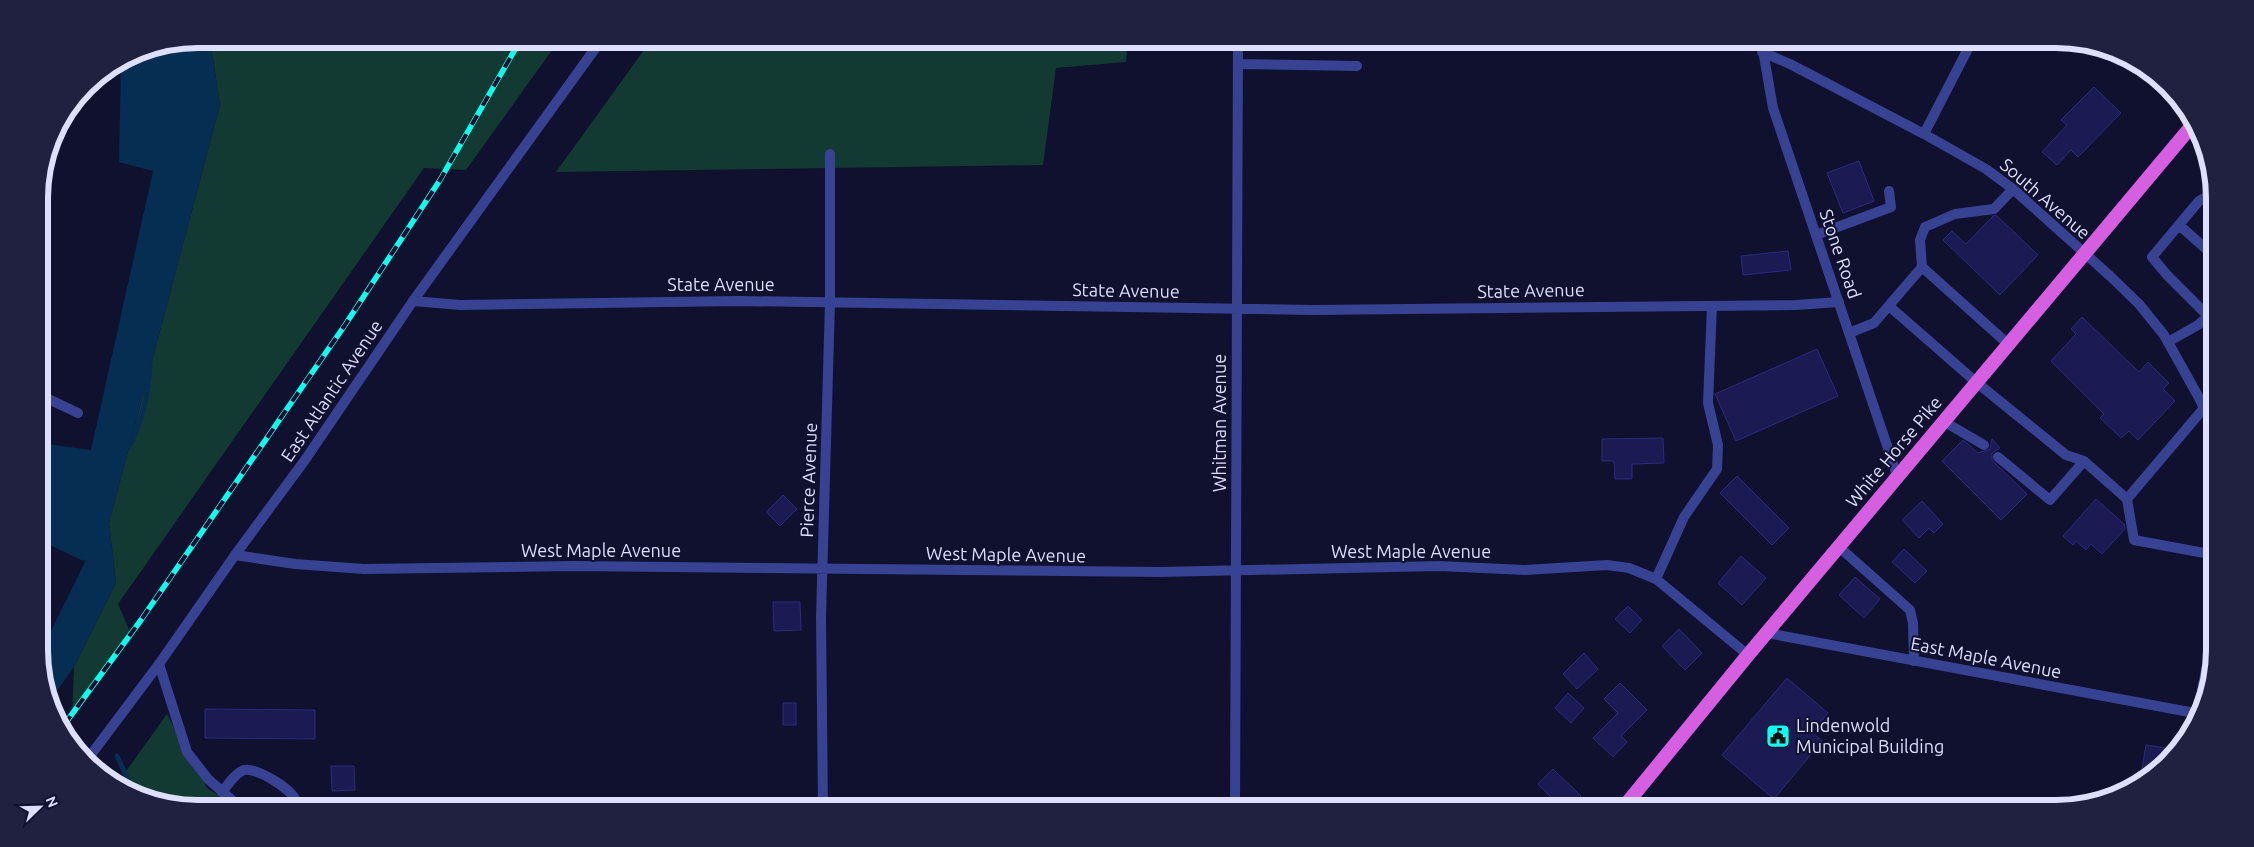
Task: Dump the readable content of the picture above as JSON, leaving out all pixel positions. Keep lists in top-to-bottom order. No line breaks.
{"streets":{"highway":["White Horse Pike"],"street":["South Avenue","Stone Road","State Avenue","East Atlantic Avenue","Whitman Avenue","Pierce Avenue","West Maple Avenue","East Maple Avenue"]},"crossings":[["South Avenue","Stone Road"],["South Avenue","White Horse Pike"],["Stone Road","State Avenue"],["Stone Road","White Horse Pike"],["State Avenue","East Atlantic Avenue"],["State Avenue","Whitman Avenue"],["State Avenue","Pierce Avenue"],["East Atlantic Avenue","West Maple Avenue"],["Whitman Avenue","West Maple Avenue"],["White Horse Pike","West Maple Avenue"],["White Horse Pike","East Maple Avenue"],["Pierce Avenue","West Maple Avenue"]],"places":{"public building":["Lindenwold Municipal Building"]},"north":"top right"}
